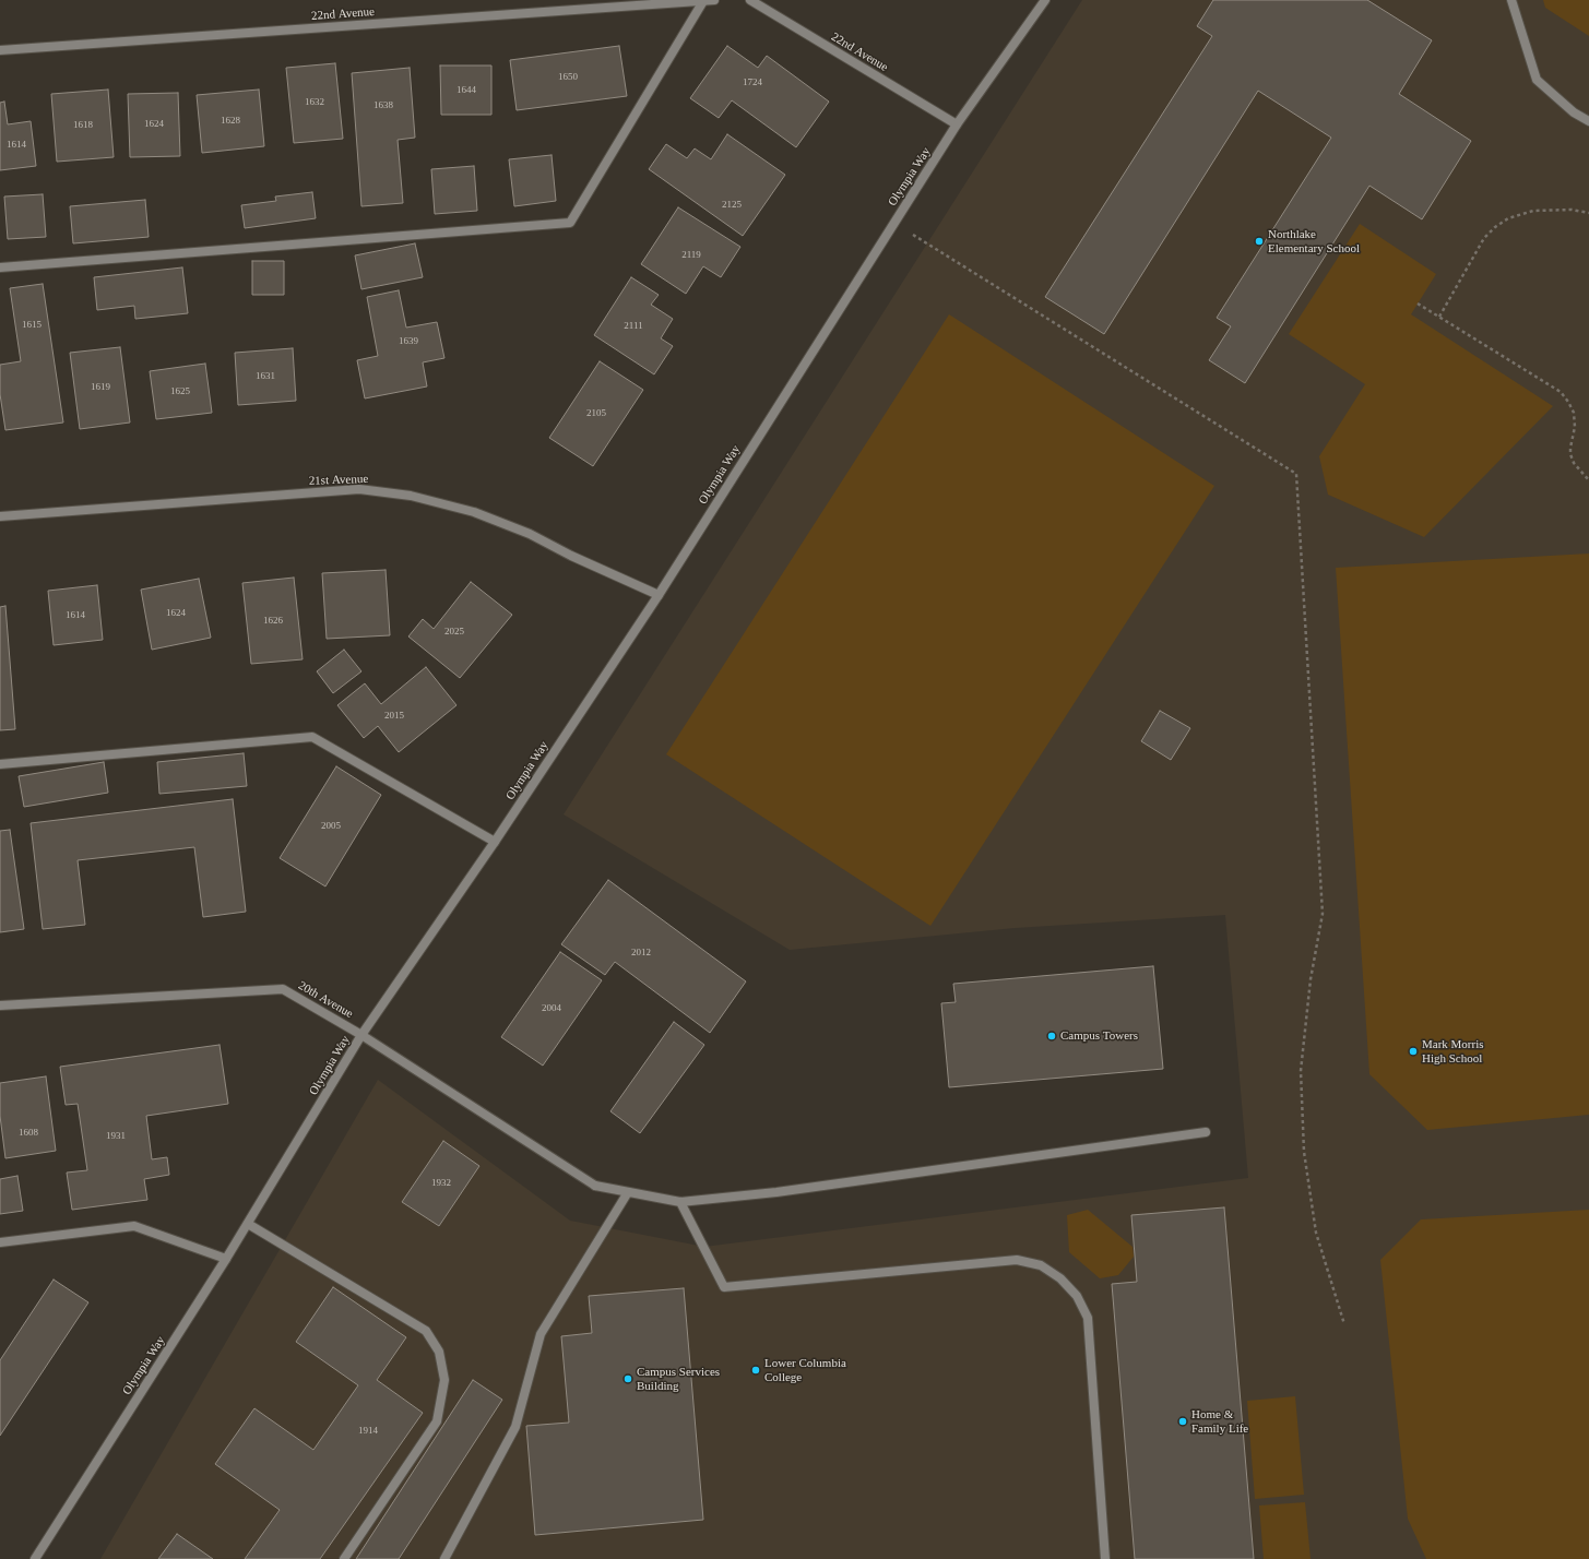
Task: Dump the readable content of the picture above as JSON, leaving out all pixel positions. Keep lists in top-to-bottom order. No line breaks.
{"streets":{"street":["22nd Avenue","Olympia Way","21st Avenue","20th Avenue"]},"crossings":[["22nd Avenue","Olympia Way"],["Olympia Way","21st Avenue"],["Olympia Way","20th Avenue"]],"places":["Northlake Elementary School","Campus Towers","Mark Morris High School","Lower Columbia College","Campus Services Building","Home & Family Life"],"house_numbers":["1650","1724","1644","1632","1638","1628","1624","1618","1614","2125","2119","1615","2111","1639","1631","1619","1625","2105","1624","1614","1626","2025","2015","2005","2012","2004","1608","1931","1932","1914"]}
